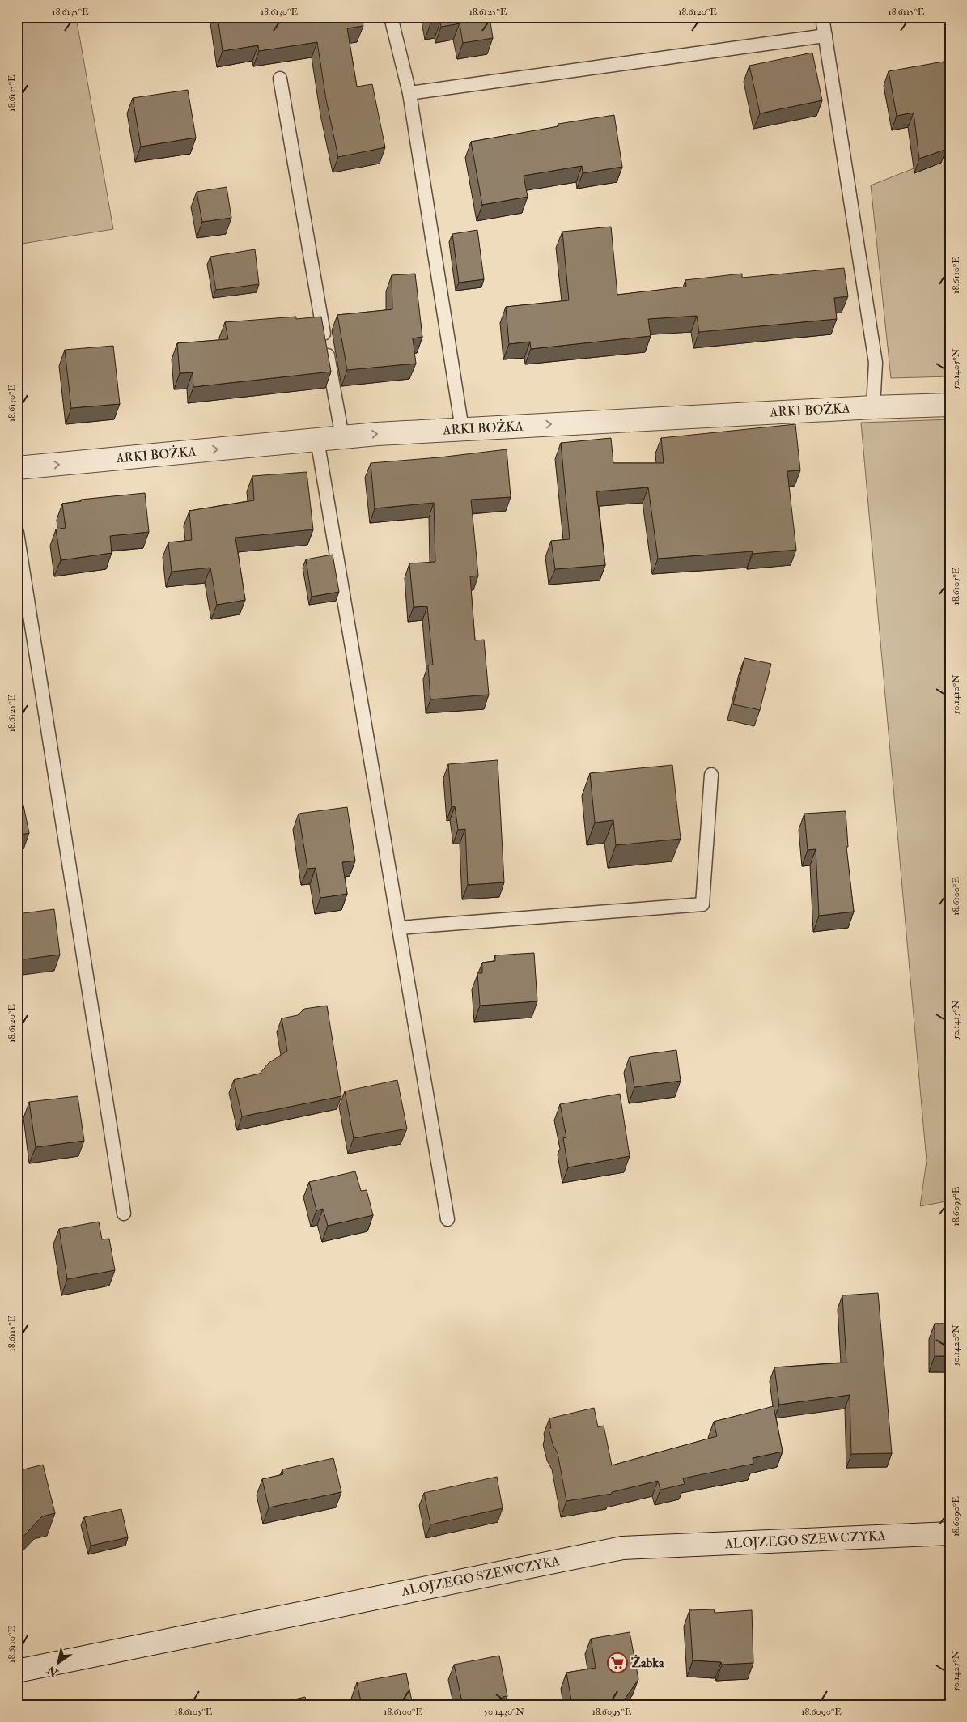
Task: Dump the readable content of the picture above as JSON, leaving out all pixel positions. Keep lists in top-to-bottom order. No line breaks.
{"streets":{"street":["ARKI BOŻKA","ALOJZEGO SZEWCZYKA"]},"one_way":["ARKI BOŻKA"],"places":{"supermarket":["Żabka"]},"north":"bottom left","coordinates":["18.6135°E","18.6130°E","18.6125°E","18.6120°E","18.6115°E","18.6110°E","50.1405°N","18.6105°E","50.1410°N","18.6100°E","50.1415°N","18.6095°E","50.1420°N","18.6090°E","50.1425°N","50.1430°N"]}
